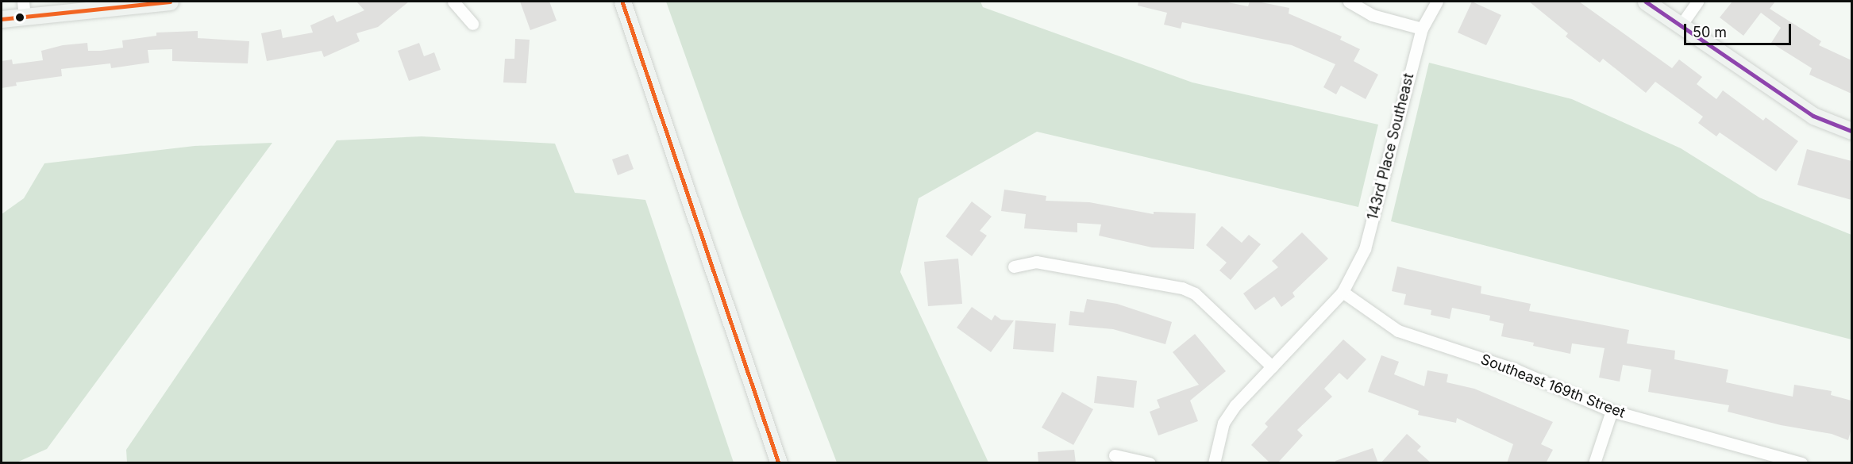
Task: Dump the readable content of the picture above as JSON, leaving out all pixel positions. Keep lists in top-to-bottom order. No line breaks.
{"streets":{"street":["143rd Place Southeast","Southeast 169th Street"]},"crossings":[["143rd Place Southeast","Southeast 169th Street"]],"scale_bar":"50 m"}
